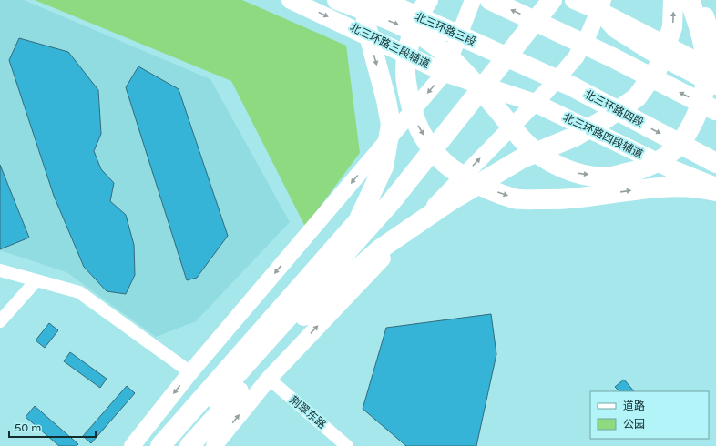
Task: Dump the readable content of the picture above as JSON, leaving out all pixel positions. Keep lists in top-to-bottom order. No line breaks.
{"streets":{"main road":["北三环路三段","北三环路三段辅道","北三环路四段","北三环路四段辅道"],"street":["荆翠东路"]},"crossings":[["北三环路三段","北三环路四段"],["北三环路三段辅道","北三环路四段辅道"]],"one_way":["北三环路三段辅道"],"legend":["道路","公园"],"scale_bar":"50 m"}
